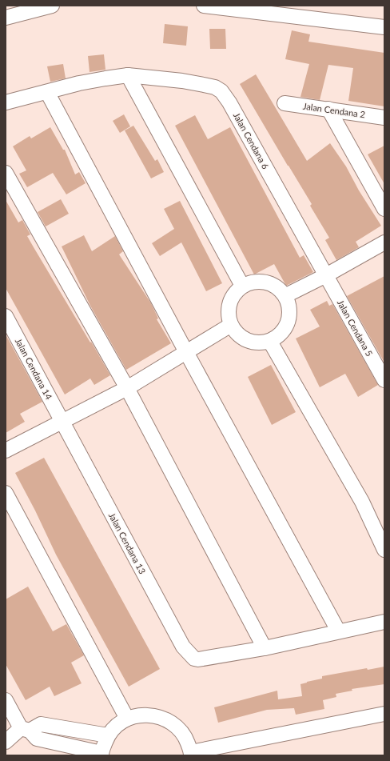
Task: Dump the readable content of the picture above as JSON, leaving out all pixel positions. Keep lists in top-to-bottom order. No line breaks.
{"streets":{"street":["Jalan Cendana 2","Jalan Cendana 6","Jalan Cendana 5","Jalan Cendana 14","Jalan Cendana 13"]},"crossings":[["Jalan Cendana 6","Jalan Cendana 5"],["Jalan Cendana 14","Jalan Cendana 13"]]}
